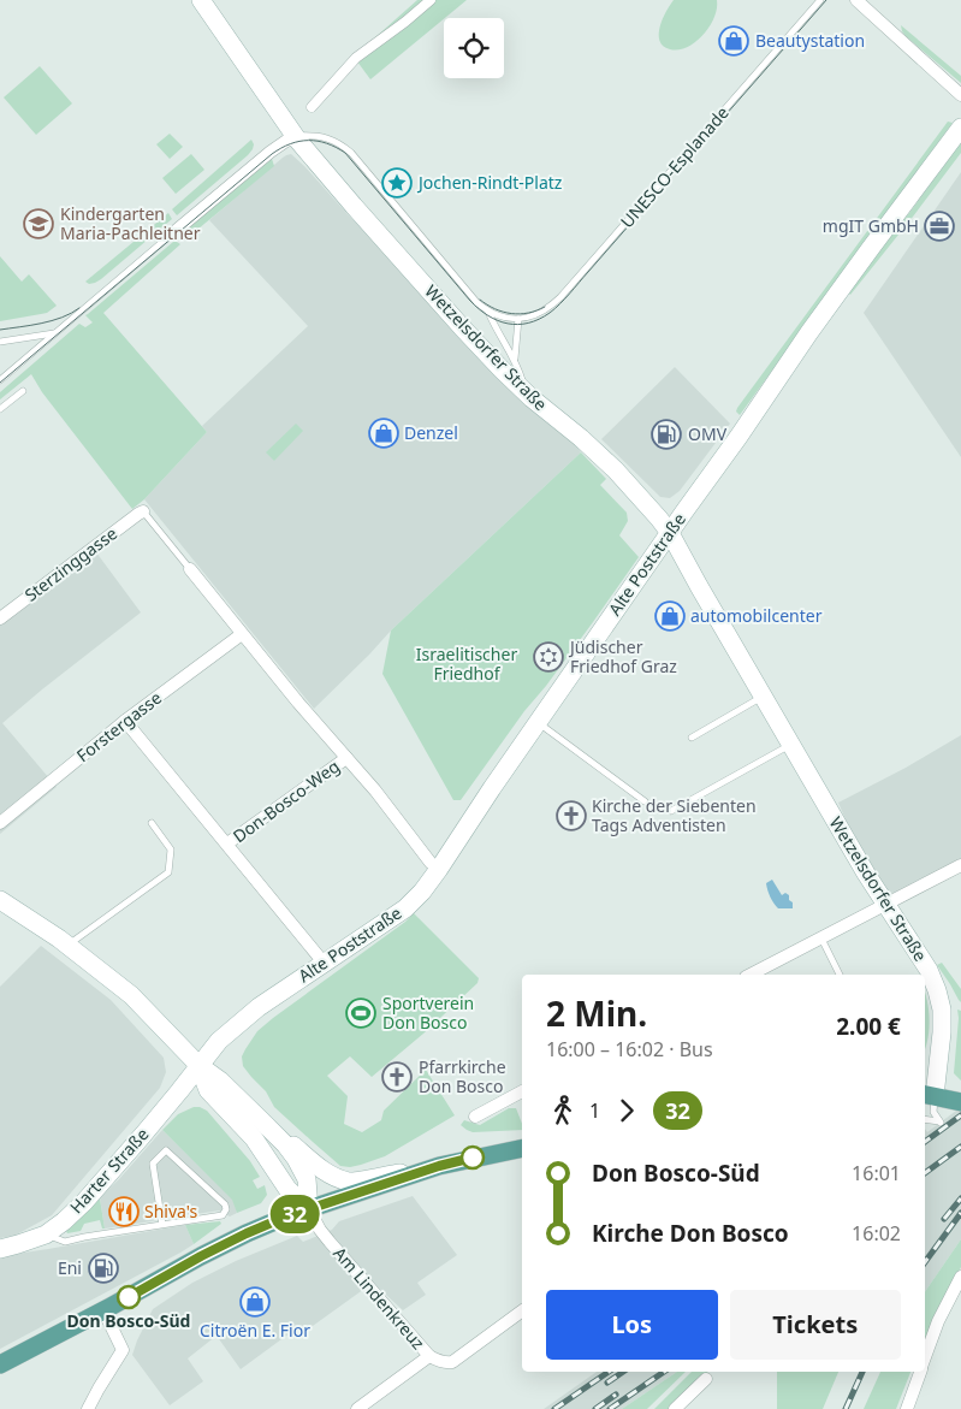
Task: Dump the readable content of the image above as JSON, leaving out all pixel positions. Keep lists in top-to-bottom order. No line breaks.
{"streets":{"main road":["Wetzelsdorfer Straße","Alte Poststraße","Harter Straße"],"street":["Sterzinggasse","Forstergasse","Don-Bosco-Weg","Am Lindenkreuz"],"lane":["UNESCO-Esplanade"]},"crossings":[["Wetzelsdorfer Straße","Alte Poststraße"],["Alte Poststraße","Don-Bosco-Weg"],["Alte Poststraße","Harter Straße"],["Forstergasse","Don-Bosco-Weg"]],"parks":["Israelitischer Friedhof"],"places":{"shop":["Beautystation","Denzel","automobilcenter","Citroën E. Fior"],"place":["Jochen-Rindt-Platz"],"school or university":["Kindergarten Maria-Pachleitner"],"office":["mgIT GmbH"],"fuel station":["OMV","Eni"],"synagogue":["Jüdischer Friedhof Graz"],"church":["Kirche der Siebenten Tags Adventisten","Pfarrkirche Don Bosco"],"sports":["Sportverein Don Bosco"],"restaurant":["Shiva's"],"other":["Don Bosco-Süd"]},"lines":["bus line 32"],"page":{"on_map":"32","heading":["2 Min.","16:00 – 16:02 · Bus","2.00 €"],"legs":["1","32"],"list":[{"name":"Don Bosco-Süd","value":"16:01"},{"name":"Kirche Don Bosco","value":"16:02"}],"buttons":["Los","Tickets"]}}
